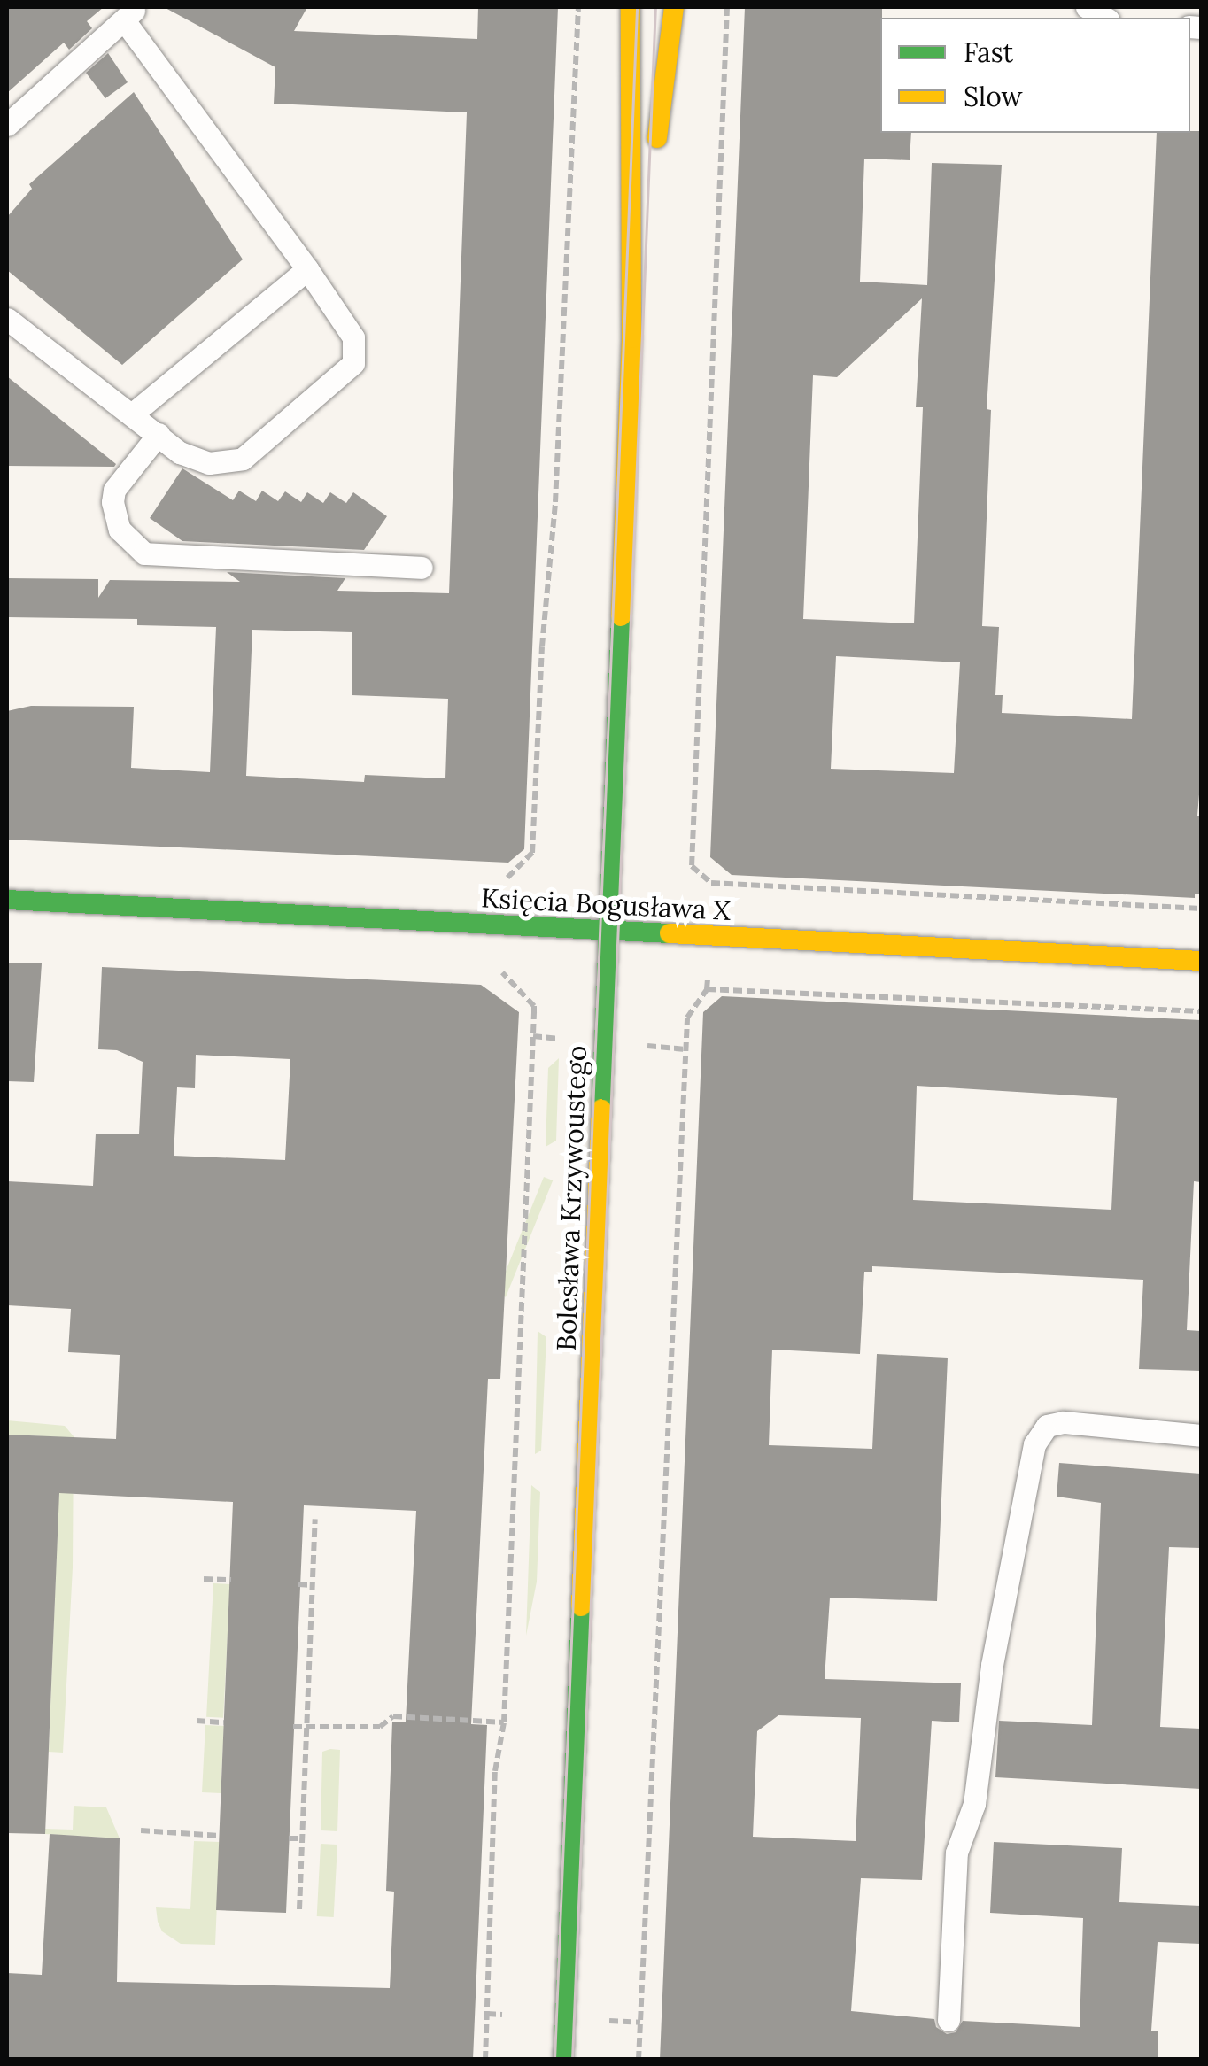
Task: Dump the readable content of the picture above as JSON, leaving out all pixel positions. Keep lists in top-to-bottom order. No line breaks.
{"streets":{"street":["Księcia Bogusława X","Bolesława Krzywoustego"]},"crossings":[["Księcia Bogusława X","Bolesława Krzywoustego"]],"legend":["Fast","Slow"]}
